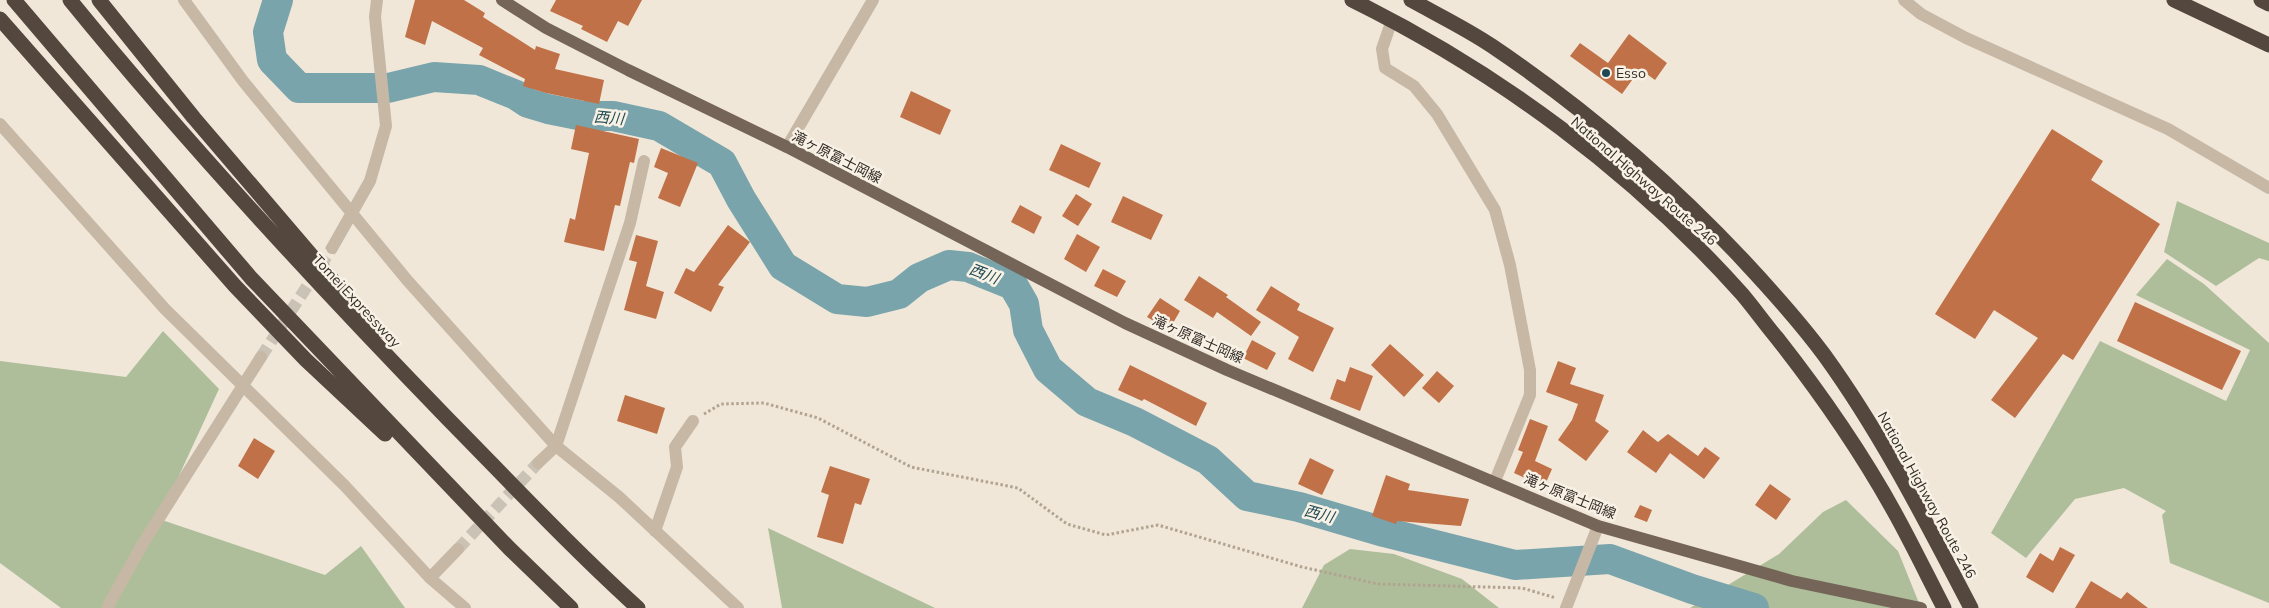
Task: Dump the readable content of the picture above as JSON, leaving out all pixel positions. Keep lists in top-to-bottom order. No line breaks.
{"streets":{"highway":["National Highway Route 246","Tomei Expressway"],"main road":["滝ヶ原富士岡線"]},"water":["西川"],"places":["Esso"]}
